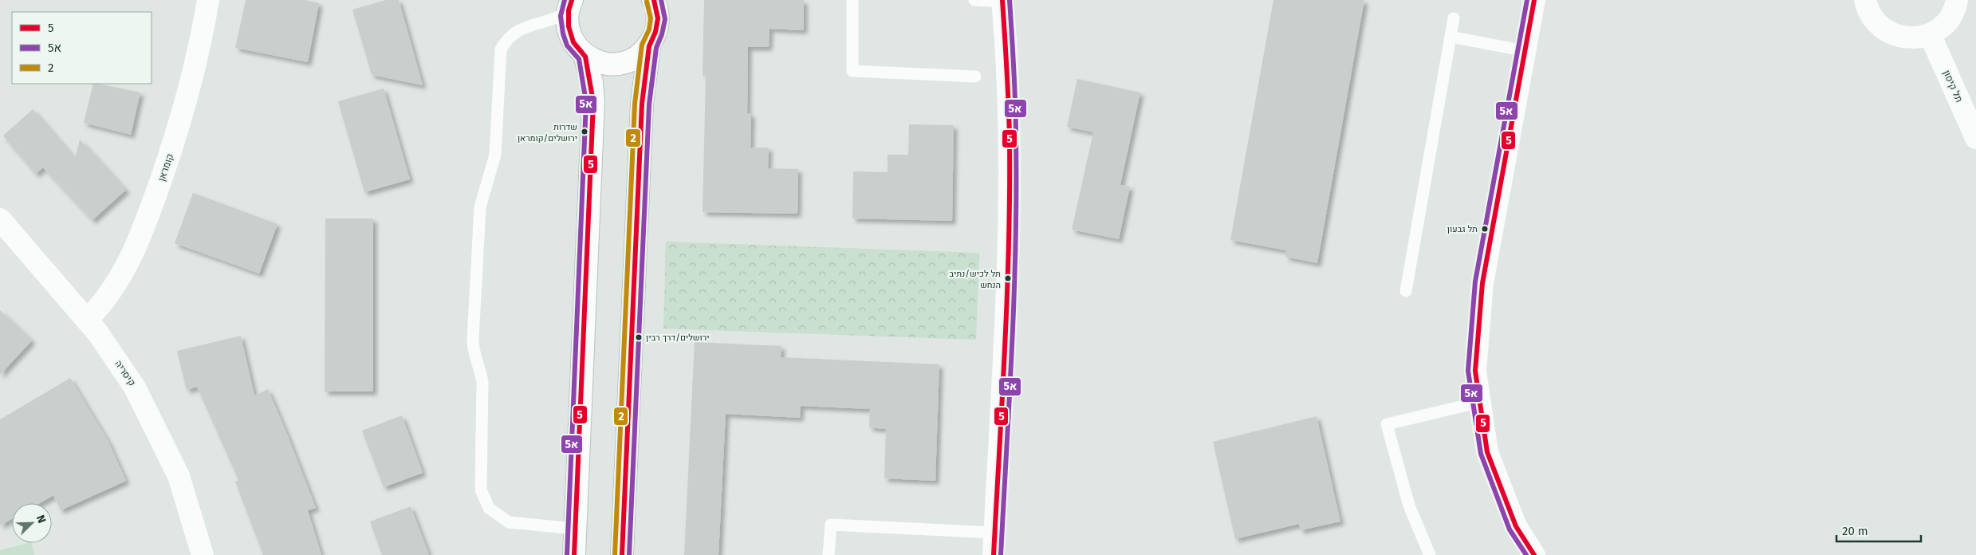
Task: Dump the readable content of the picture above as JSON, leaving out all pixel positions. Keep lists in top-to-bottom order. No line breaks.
{"streets":{"street":["תל קיסון","קומראן","קיסריה"]},"crossings":[["קומראן","קיסריה"]],"places":["שדרות ירושלים/קומראן","תל גבעון","תל לכיש/נתיב הנחש","ירושלים/דרך רבין"],"lines":["transit line 5","transit line 5א","transit line 2"],"legend":["5","5א","2"],"scale_bar":"20 m","north":"top right"}
